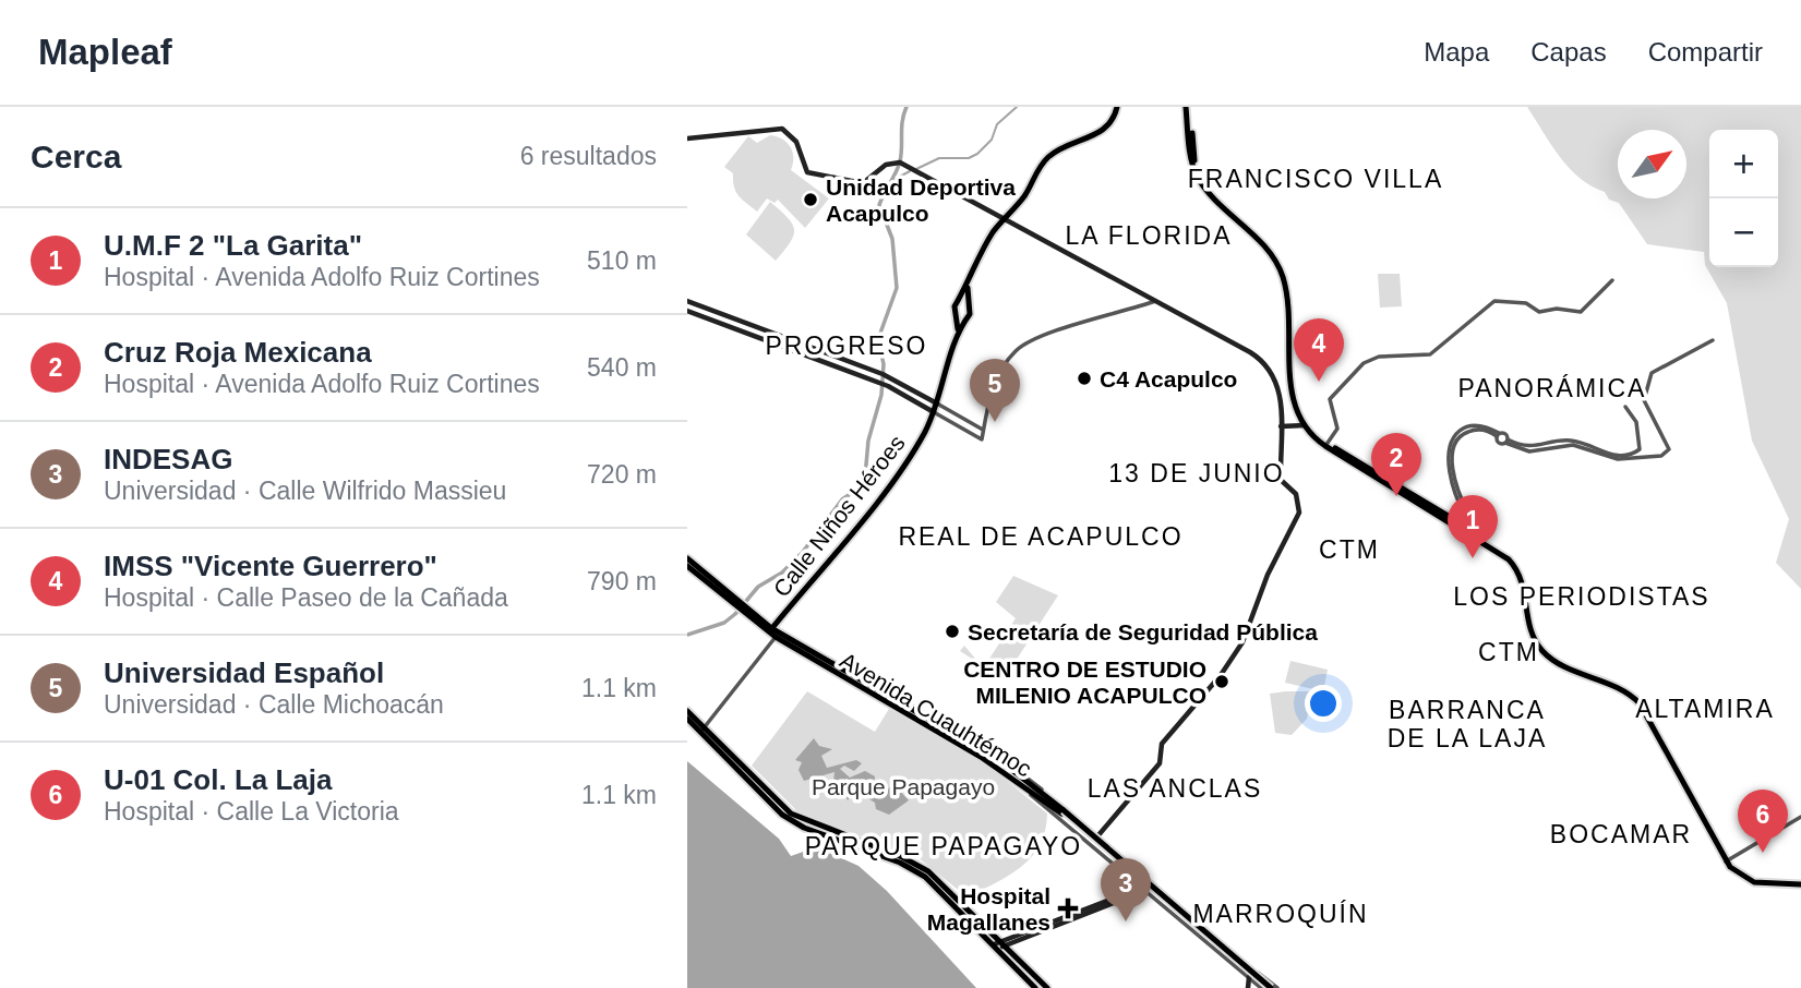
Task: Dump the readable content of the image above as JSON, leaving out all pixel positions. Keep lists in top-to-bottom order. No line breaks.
{"streets":{"main road":["Calle Niños Héroes","Avenida Cuauhtémoc"]},"crossings":[["Calle Niños Héroes","Avenida Cuauhtémoc"]],"districts":["FRANCISCO VILLA","LA FLORIDA","PROGRESO","PANORÁMICA","13 DE JUNIO","REAL DE ACAPULCO","CTM","LOS PERIODISTAS","CTM","ALTAMIRA","BARRANCA DE LA LAJA","LAS ANCLAS","BOCAMAR","PARQUE PAPAGAYO","MARROQUÍN"],"parks":["Parque Papagayo"],"places":{"other":["Unidad Deportiva Acapulco","C4 Acapulco","Secretaría de Seguridad Pública","CENTRO DE ESTUDIO MILENIO ACAPULCO"],"health":["Hospital Magallanes"]},"north":"top right","page":{"header":"Mapleaf","nav":["Mapa","Capas","Compartir"],"heading":["Cerca","6 resultados"],"map_buttons":["+","−"],"list":[{"mark":"1","name":"U.M.F 2 \"La Garita\"","note":"Hospital · Avenida Adolfo Ruiz Cortines","value":"510 m"},{"mark":"2","name":"Cruz Roja Mexicana","note":"Hospital · Avenida Adolfo Ruiz Cortines","value":"540 m"},{"mark":"3","name":"INDESAG","note":"Universidad · Calle Wilfrido Massieu","value":"720 m"},{"mark":"4","name":"IMSS \"Vicente Guerrero\"","note":"Hospital · Calle Paseo de la Cañada","value":"790 m"},{"mark":"5","name":"Universidad Español","note":"Universidad · Calle Michoacán","value":"1.1 km"},{"mark":"6","name":"U-01 Col. La Laja","note":"Hospital · Calle La Victoria","value":"1.1 km"}],"pins":["4","5","2","1","6","3"]}}
